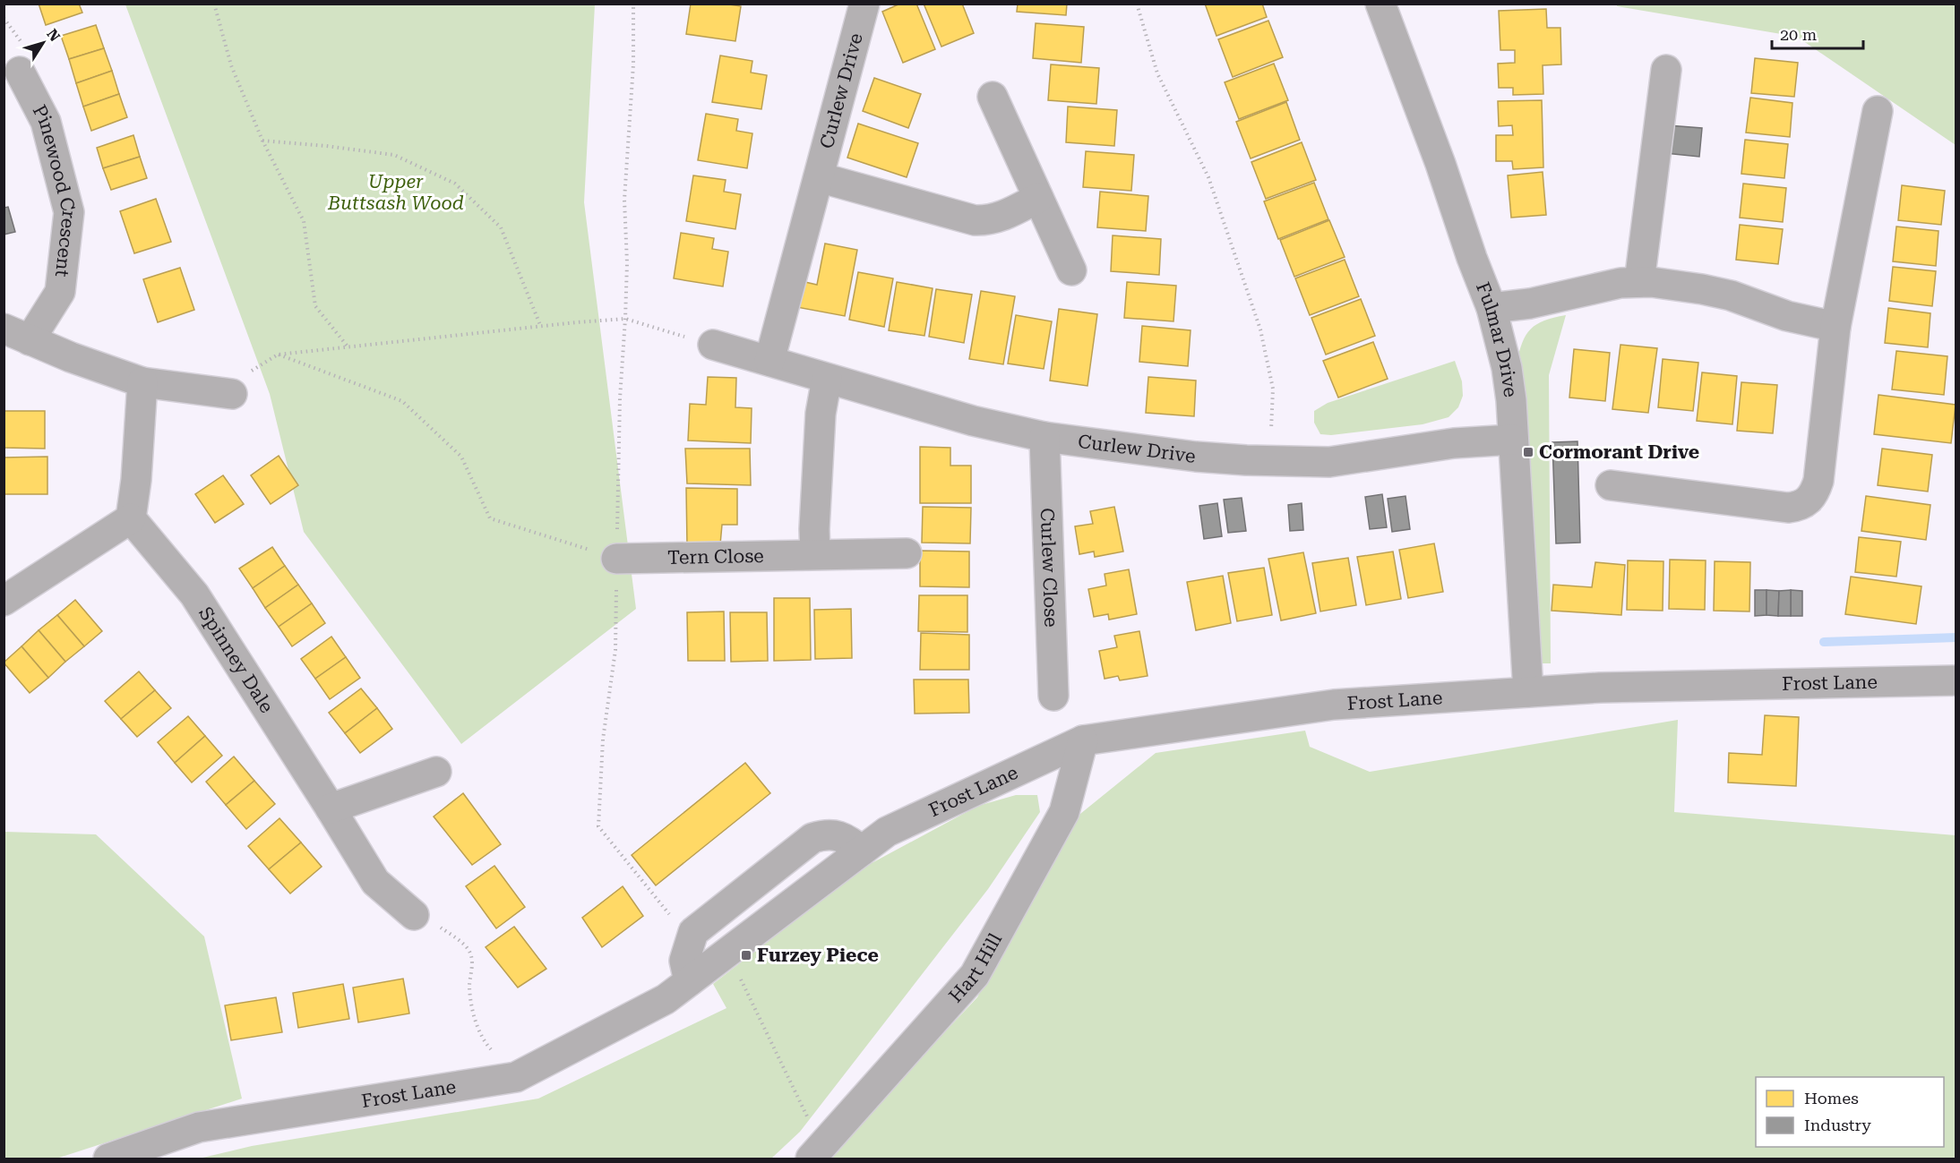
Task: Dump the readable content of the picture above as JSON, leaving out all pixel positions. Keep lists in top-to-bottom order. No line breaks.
{"streets":{"street":["Curlew Drive","Pinewood Crescent","Fulmar Drive","Tern Close","Curlew Close","Spinney Dale","Frost Lane","Hart Hill"]},"crossings":[["Curlew Drive","Fulmar Drive"],["Curlew Drive","Curlew Close"],["Fulmar Drive","Frost Lane"],["Frost Lane","Hart Hill"]],"parks":["Upper Buttsash Wood"],"places":{"transit":["Cormorant Drive","Furzey Piece"]},"legend":["Homes","Industry"],"scale_bar":"20 m","north":"top right"}
